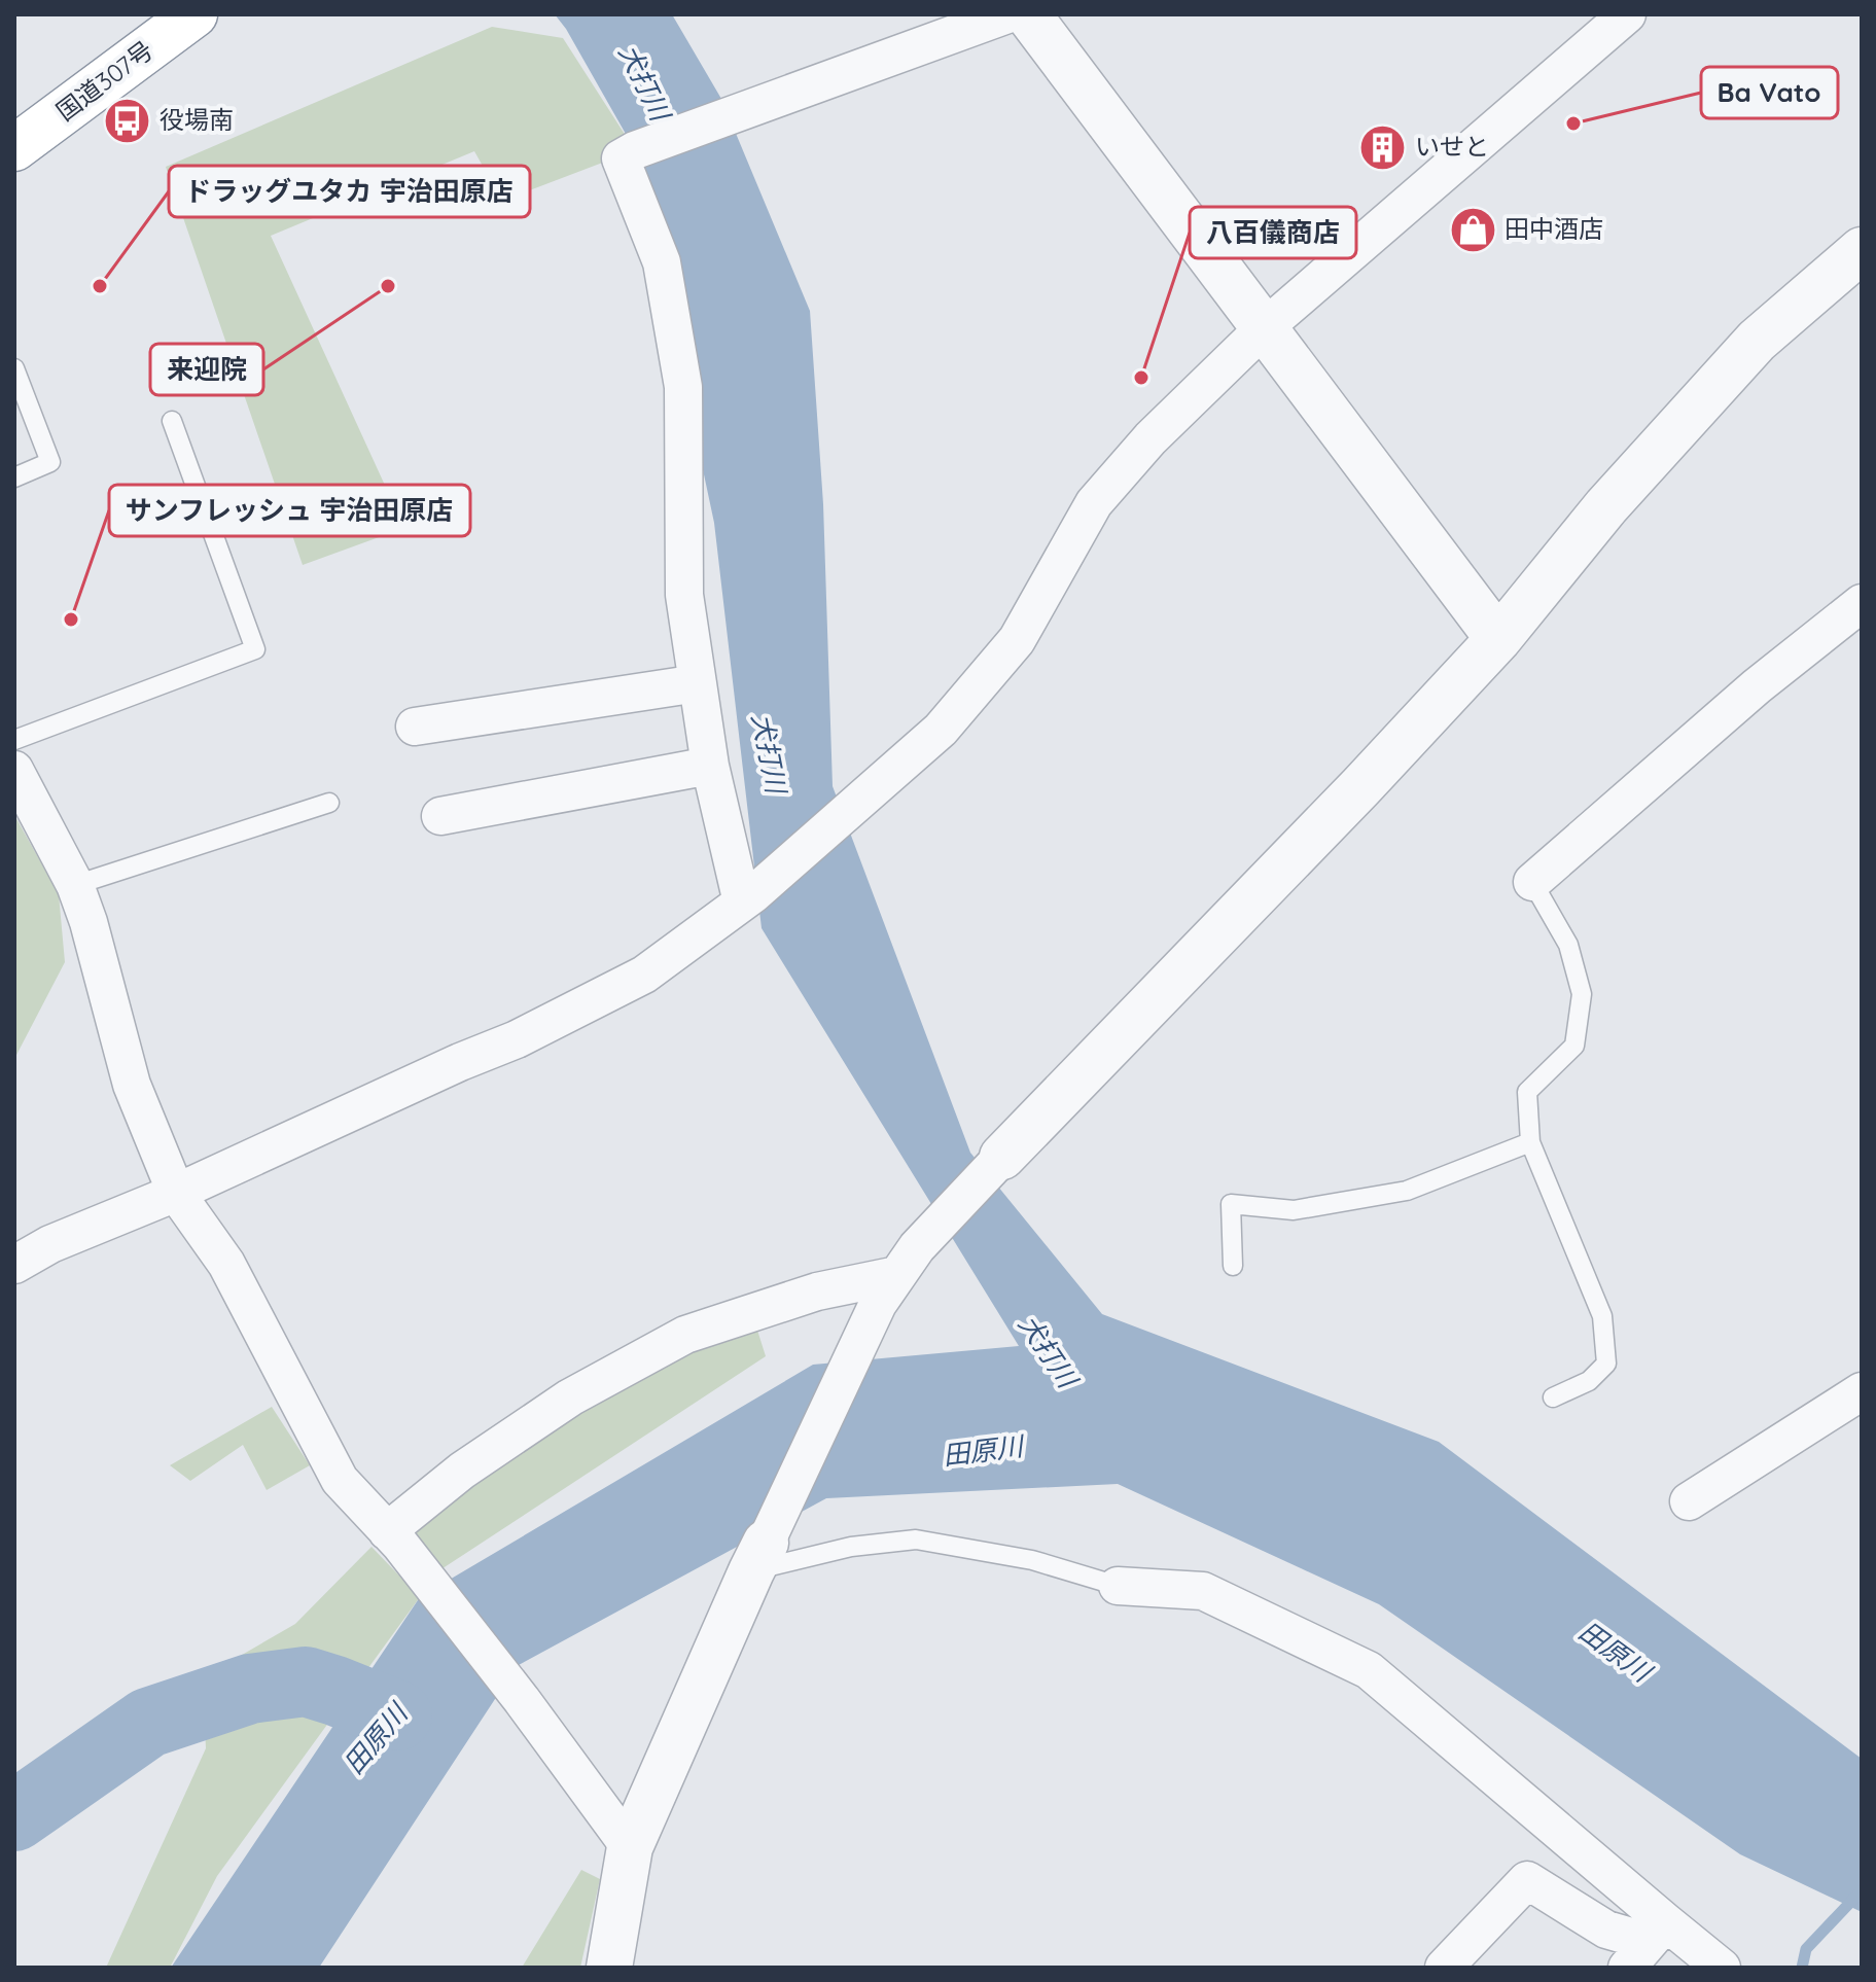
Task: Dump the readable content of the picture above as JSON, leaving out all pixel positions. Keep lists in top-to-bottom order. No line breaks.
{"streets":{"highway":["国道307号"]},"water":["犬打川","田原川"],"places":{"bus stop":["役場南"],"other":["Ba Vato","ドラッグユタカ 宇治田原店","来迎院","八百儀商店","サンフレッシュ 宇治田原店"],"building":["いせと"],"shop":["田中酒店"]}}
